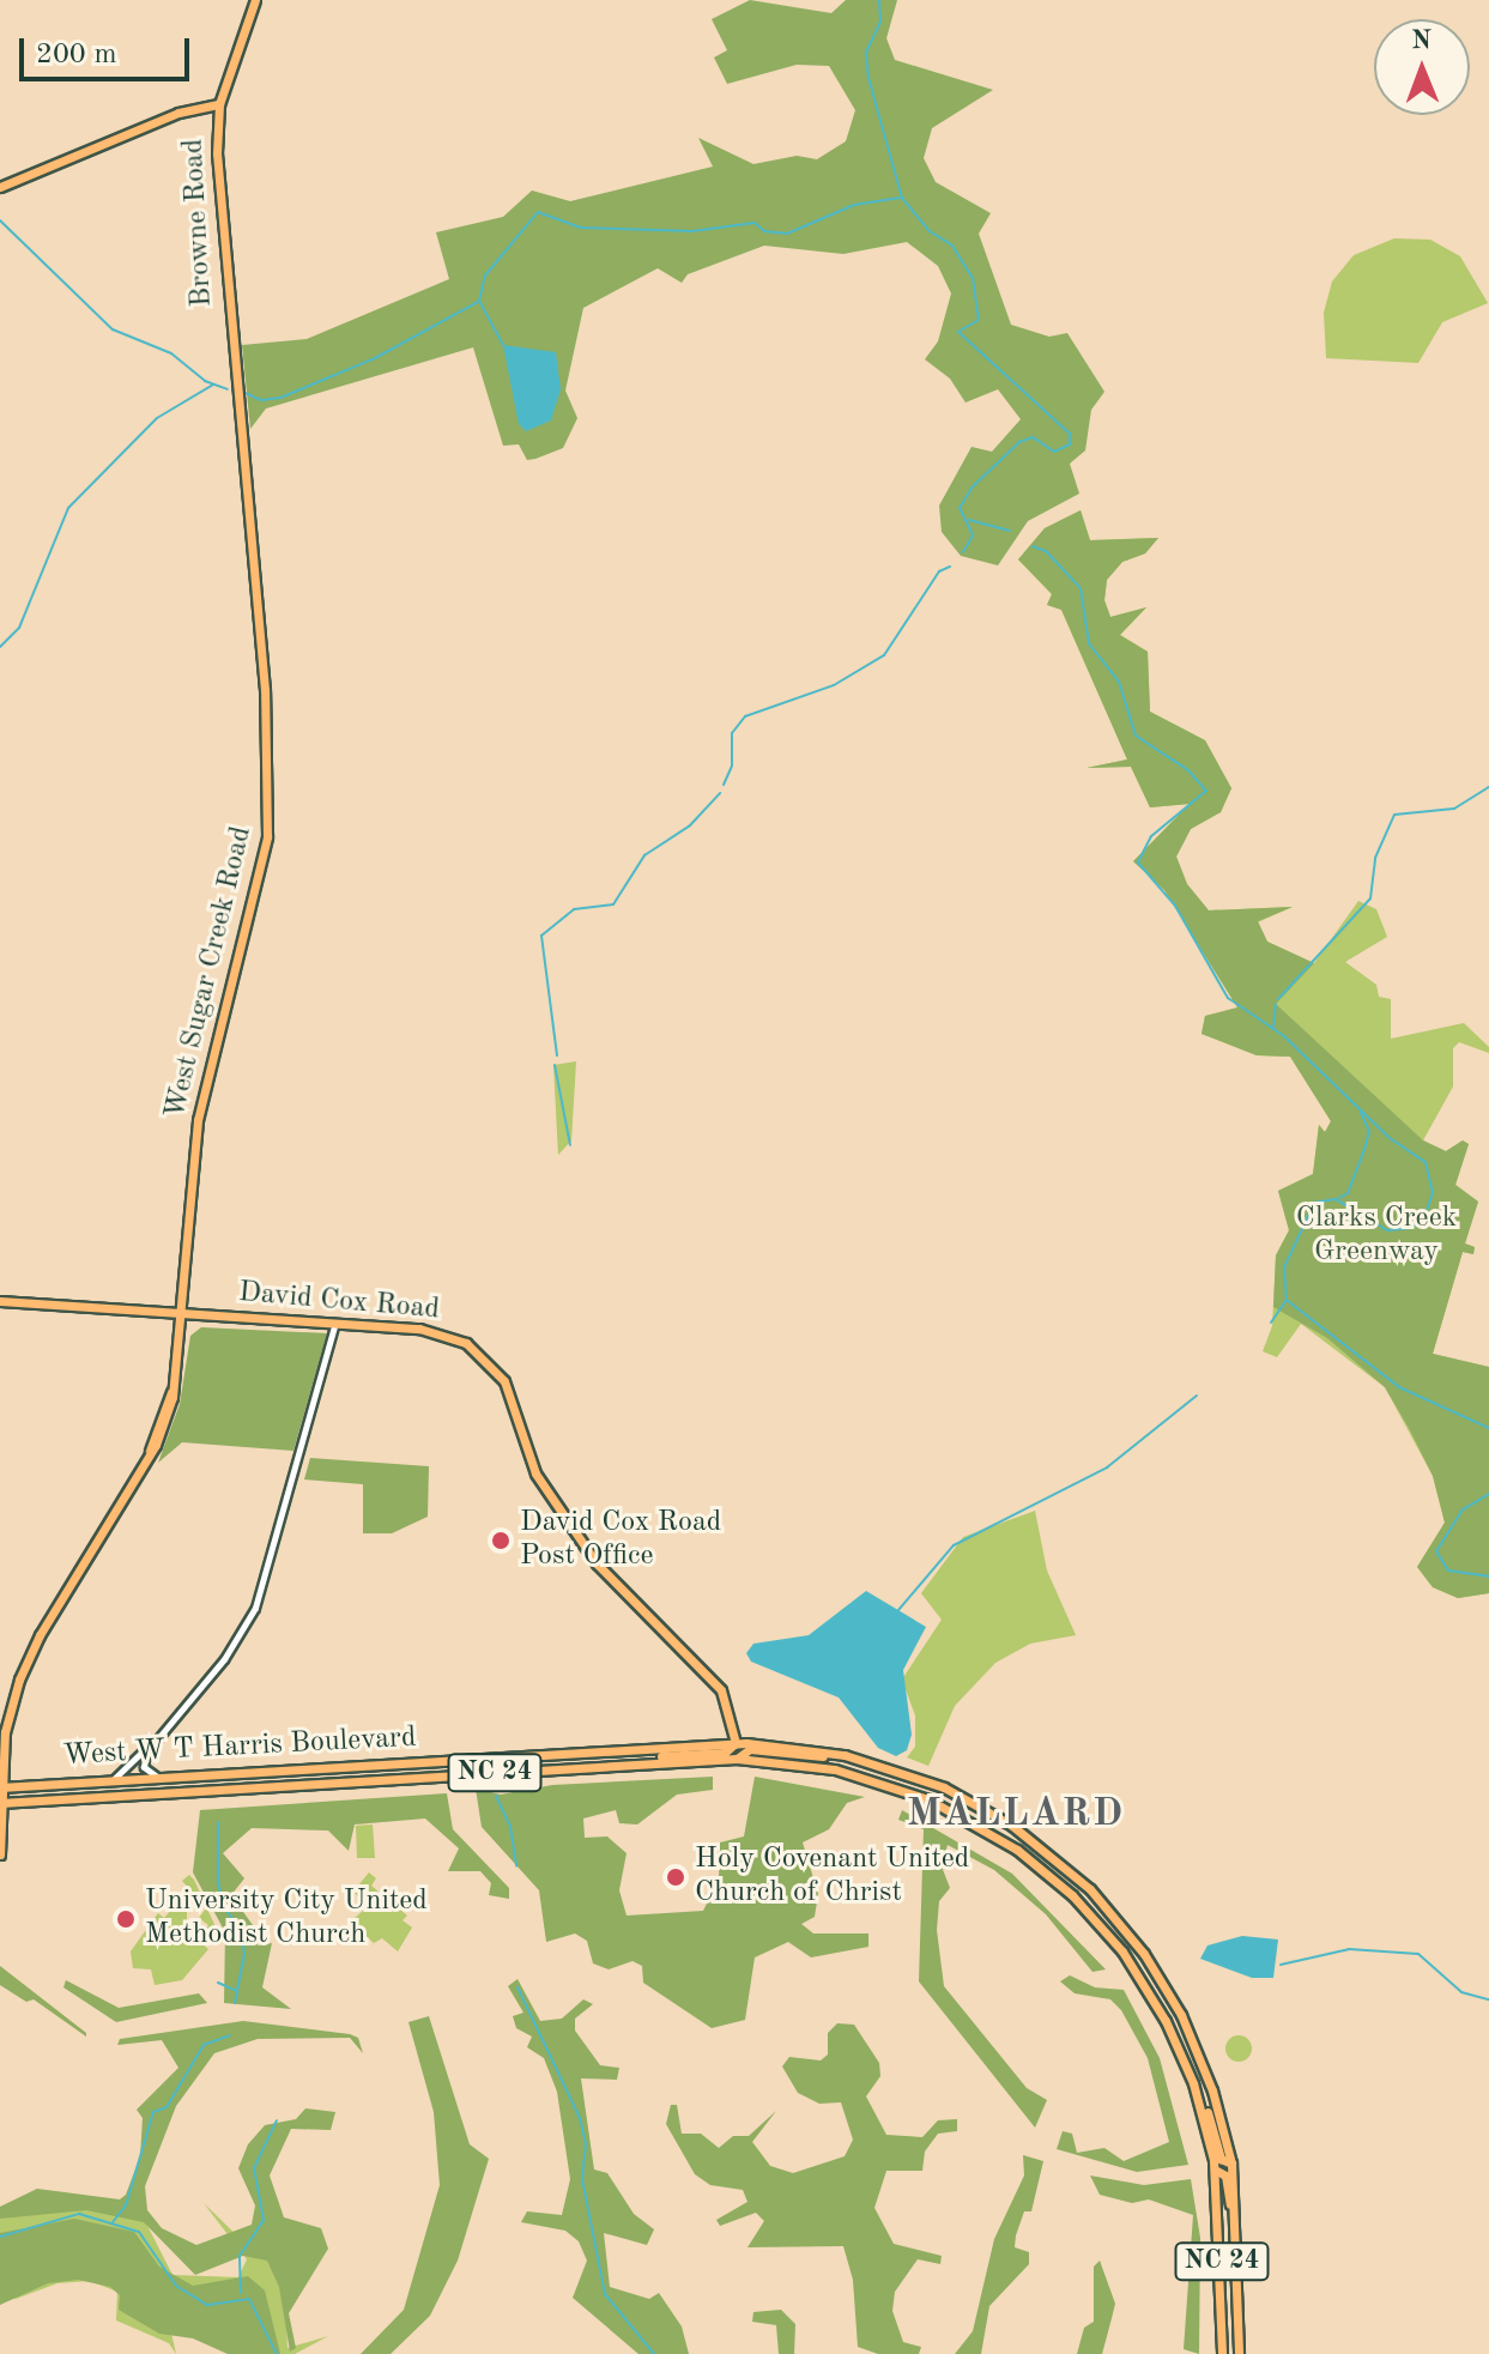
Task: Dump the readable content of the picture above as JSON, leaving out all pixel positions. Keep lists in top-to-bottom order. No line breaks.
{"streets":{"main road":["Browne Road","West Sugar Creek Road","David Cox Road","West W T Harris Boulevard","NC 24"]},"crossings":[["Browne Road","West Sugar Creek Road"],["West Sugar Creek Road","David Cox Road"],["West Sugar Creek Road","West W T Harris Boulevard"],["David Cox Road","West W T Harris Boulevard"]],"districts":["MALLARD"],"parks":["Clarks Creek Greenway"],"places":["David Cox Road Post Office","Holy Covenant United Church of Christ","University City United Methodist Church"],"scale_bar":"200 m","north":"top"}
